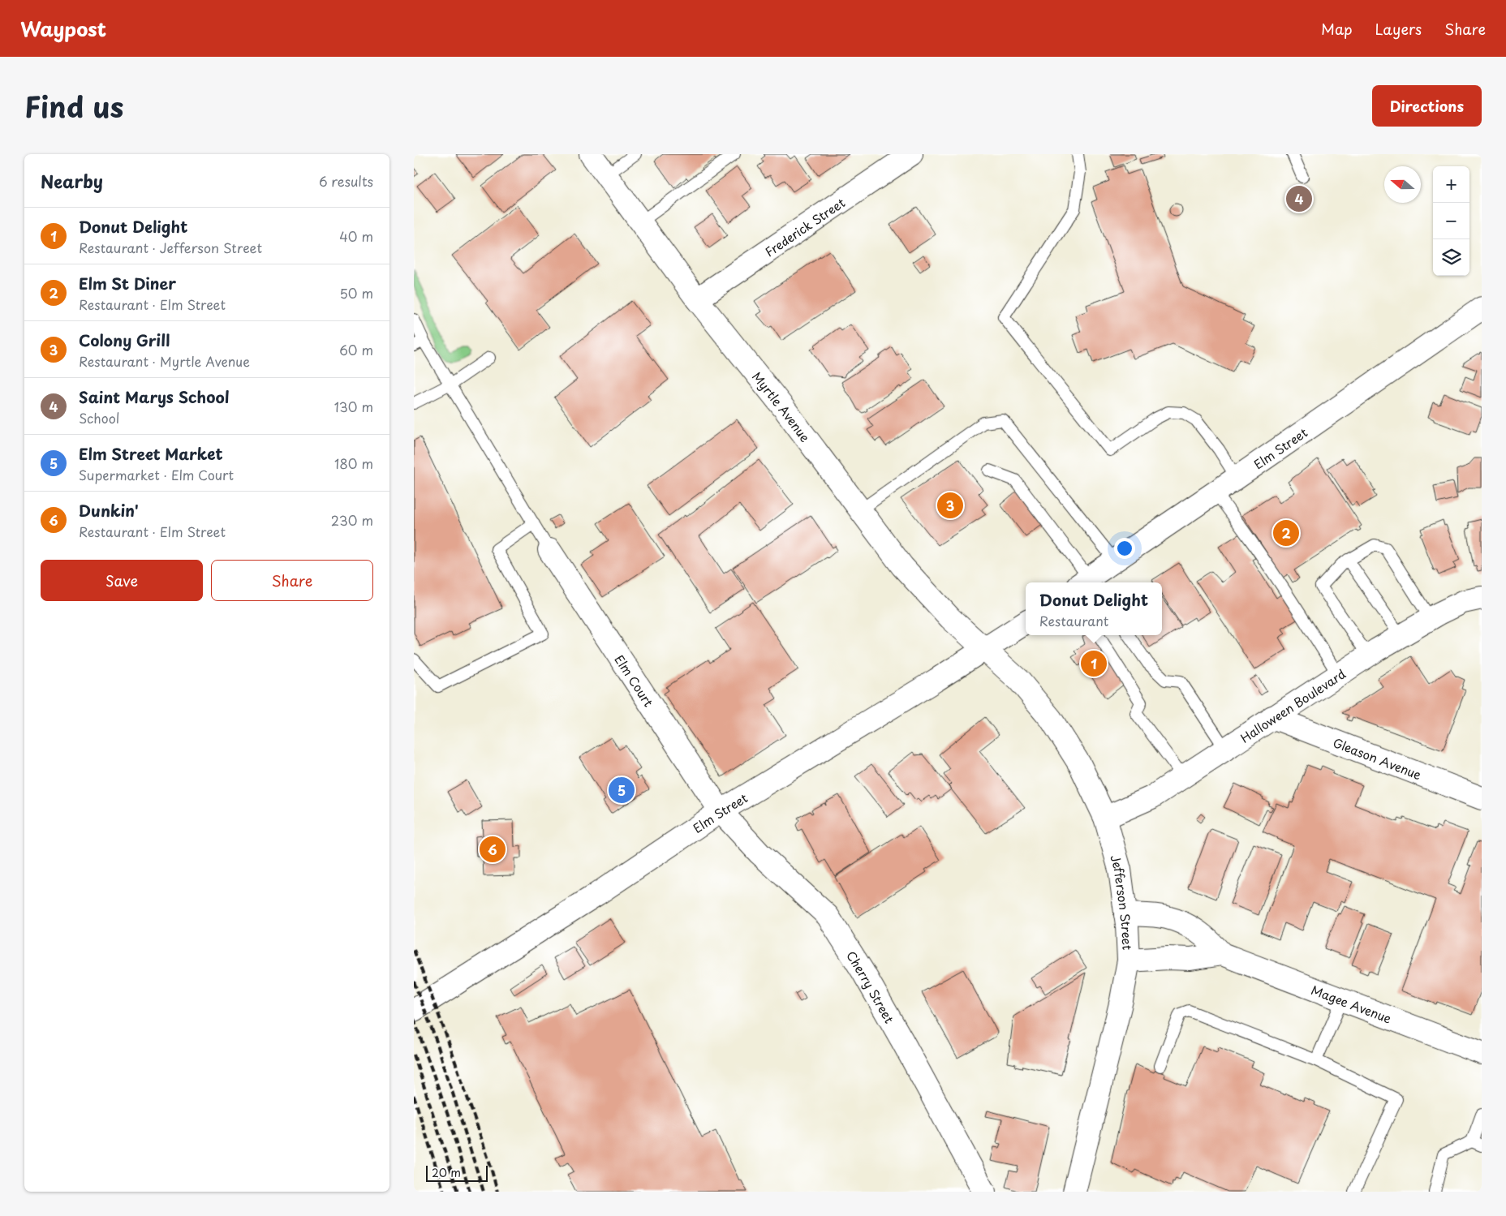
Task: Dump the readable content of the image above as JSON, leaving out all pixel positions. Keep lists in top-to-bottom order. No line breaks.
{"streets":{"street":["Frederick Street","Myrtle Avenue","Elm Street","Elm Court","Halloween Boulevard","Gleason Avenue","Jefferson Street","Cherry Street","Magee Avenue"]},"crossings":[["Frederick Street","Myrtle Avenue"],["Myrtle Avenue","Elm Street"],["Myrtle Avenue","Jefferson Street"],["Elm Street","Elm Court"],["Elm Street","Jefferson Street"],["Elm Street","Cherry Street"],["Elm Court","Cherry Street"],["Halloween Boulevard","Gleason Avenue"],["Halloween Boulevard","Jefferson Street"],["Jefferson Street","Magee Avenue"]],"scale_bar":"20 m","north":"left","page":{"header":"Waypost","nav":["Map","Layers","Share"],"title":"Find us","buttons":["Directions",["Save","Share"]],"heading":["Nearby","6 results"],"map_buttons":["+","−"],"pins":["4","3","2","1","5","6"],"list":[{"mark":"1","name":"Donut Delight","note":"Restaurant · Jefferson Street","value":"40 m"},{"mark":"2","name":"Elm St Diner","note":"Restaurant · Elm Street","value":"50 m"},{"mark":"3","name":"Colony Grill","note":"Restaurant · Myrtle Avenue","value":"60 m"},{"mark":"4","name":"Saint Marys School","note":"School","value":"130 m"},{"mark":"5","name":"Elm Street Market","note":"Supermarket · Elm Court","value":"180 m"},{"mark":"6","name":"Dunkin'","note":"Restaurant · Elm Street","value":"230 m"}],"popup":["Donut Delight","Restaurant"],"scale":"20 m"}}
